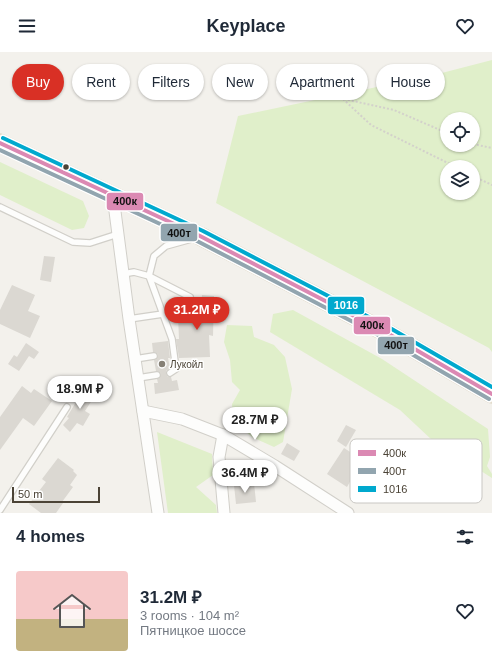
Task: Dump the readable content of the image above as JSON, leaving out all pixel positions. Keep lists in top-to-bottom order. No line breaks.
{"places":["Лукойл"],"lines":["transit line 1016","transit line 400к","transit line 400т"],"legend":["400к","400т","1016"],"scale_bar":"50 m","page":{"header":"Keyplace","chip":["Buy","Rent","Filters","New","Apartment","House"],"price":["31.2M ₽","18.9M ₽","28.7M ₽","36.4M ₽"],"scale":"50 m","heading":"4 homes","list":[{"name":"31.2M ₽","note":"3 rooms · 104 m² · Пятницкое шоссе"}]}}
